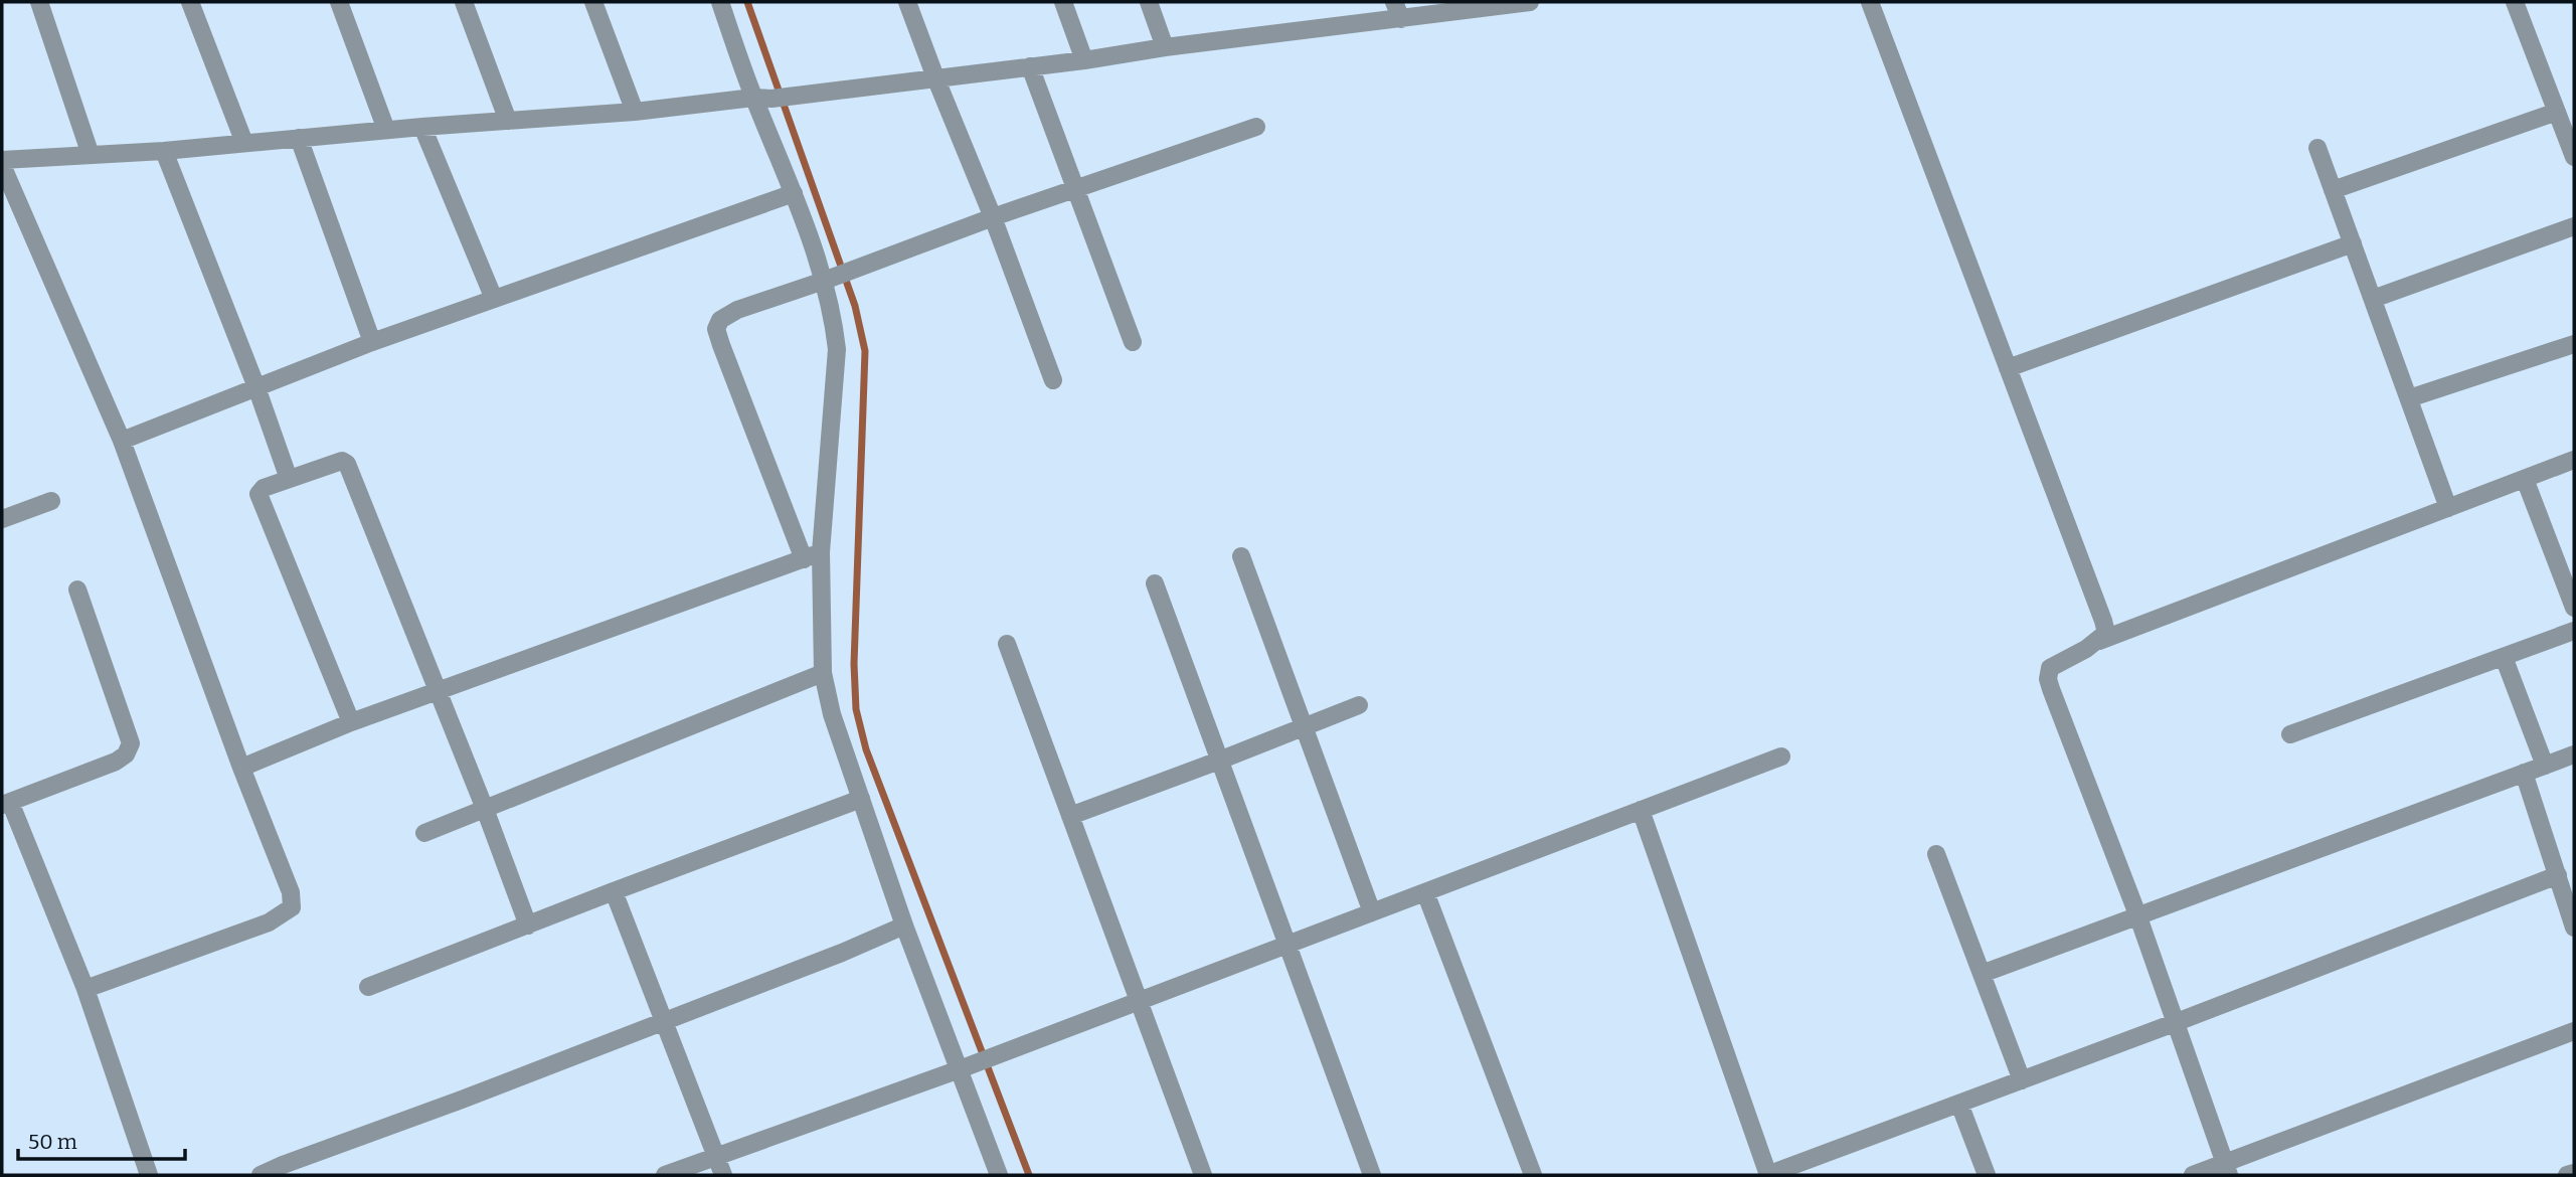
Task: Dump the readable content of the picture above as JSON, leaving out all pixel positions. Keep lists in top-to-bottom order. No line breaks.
{"scale_bar":"50 m"}
